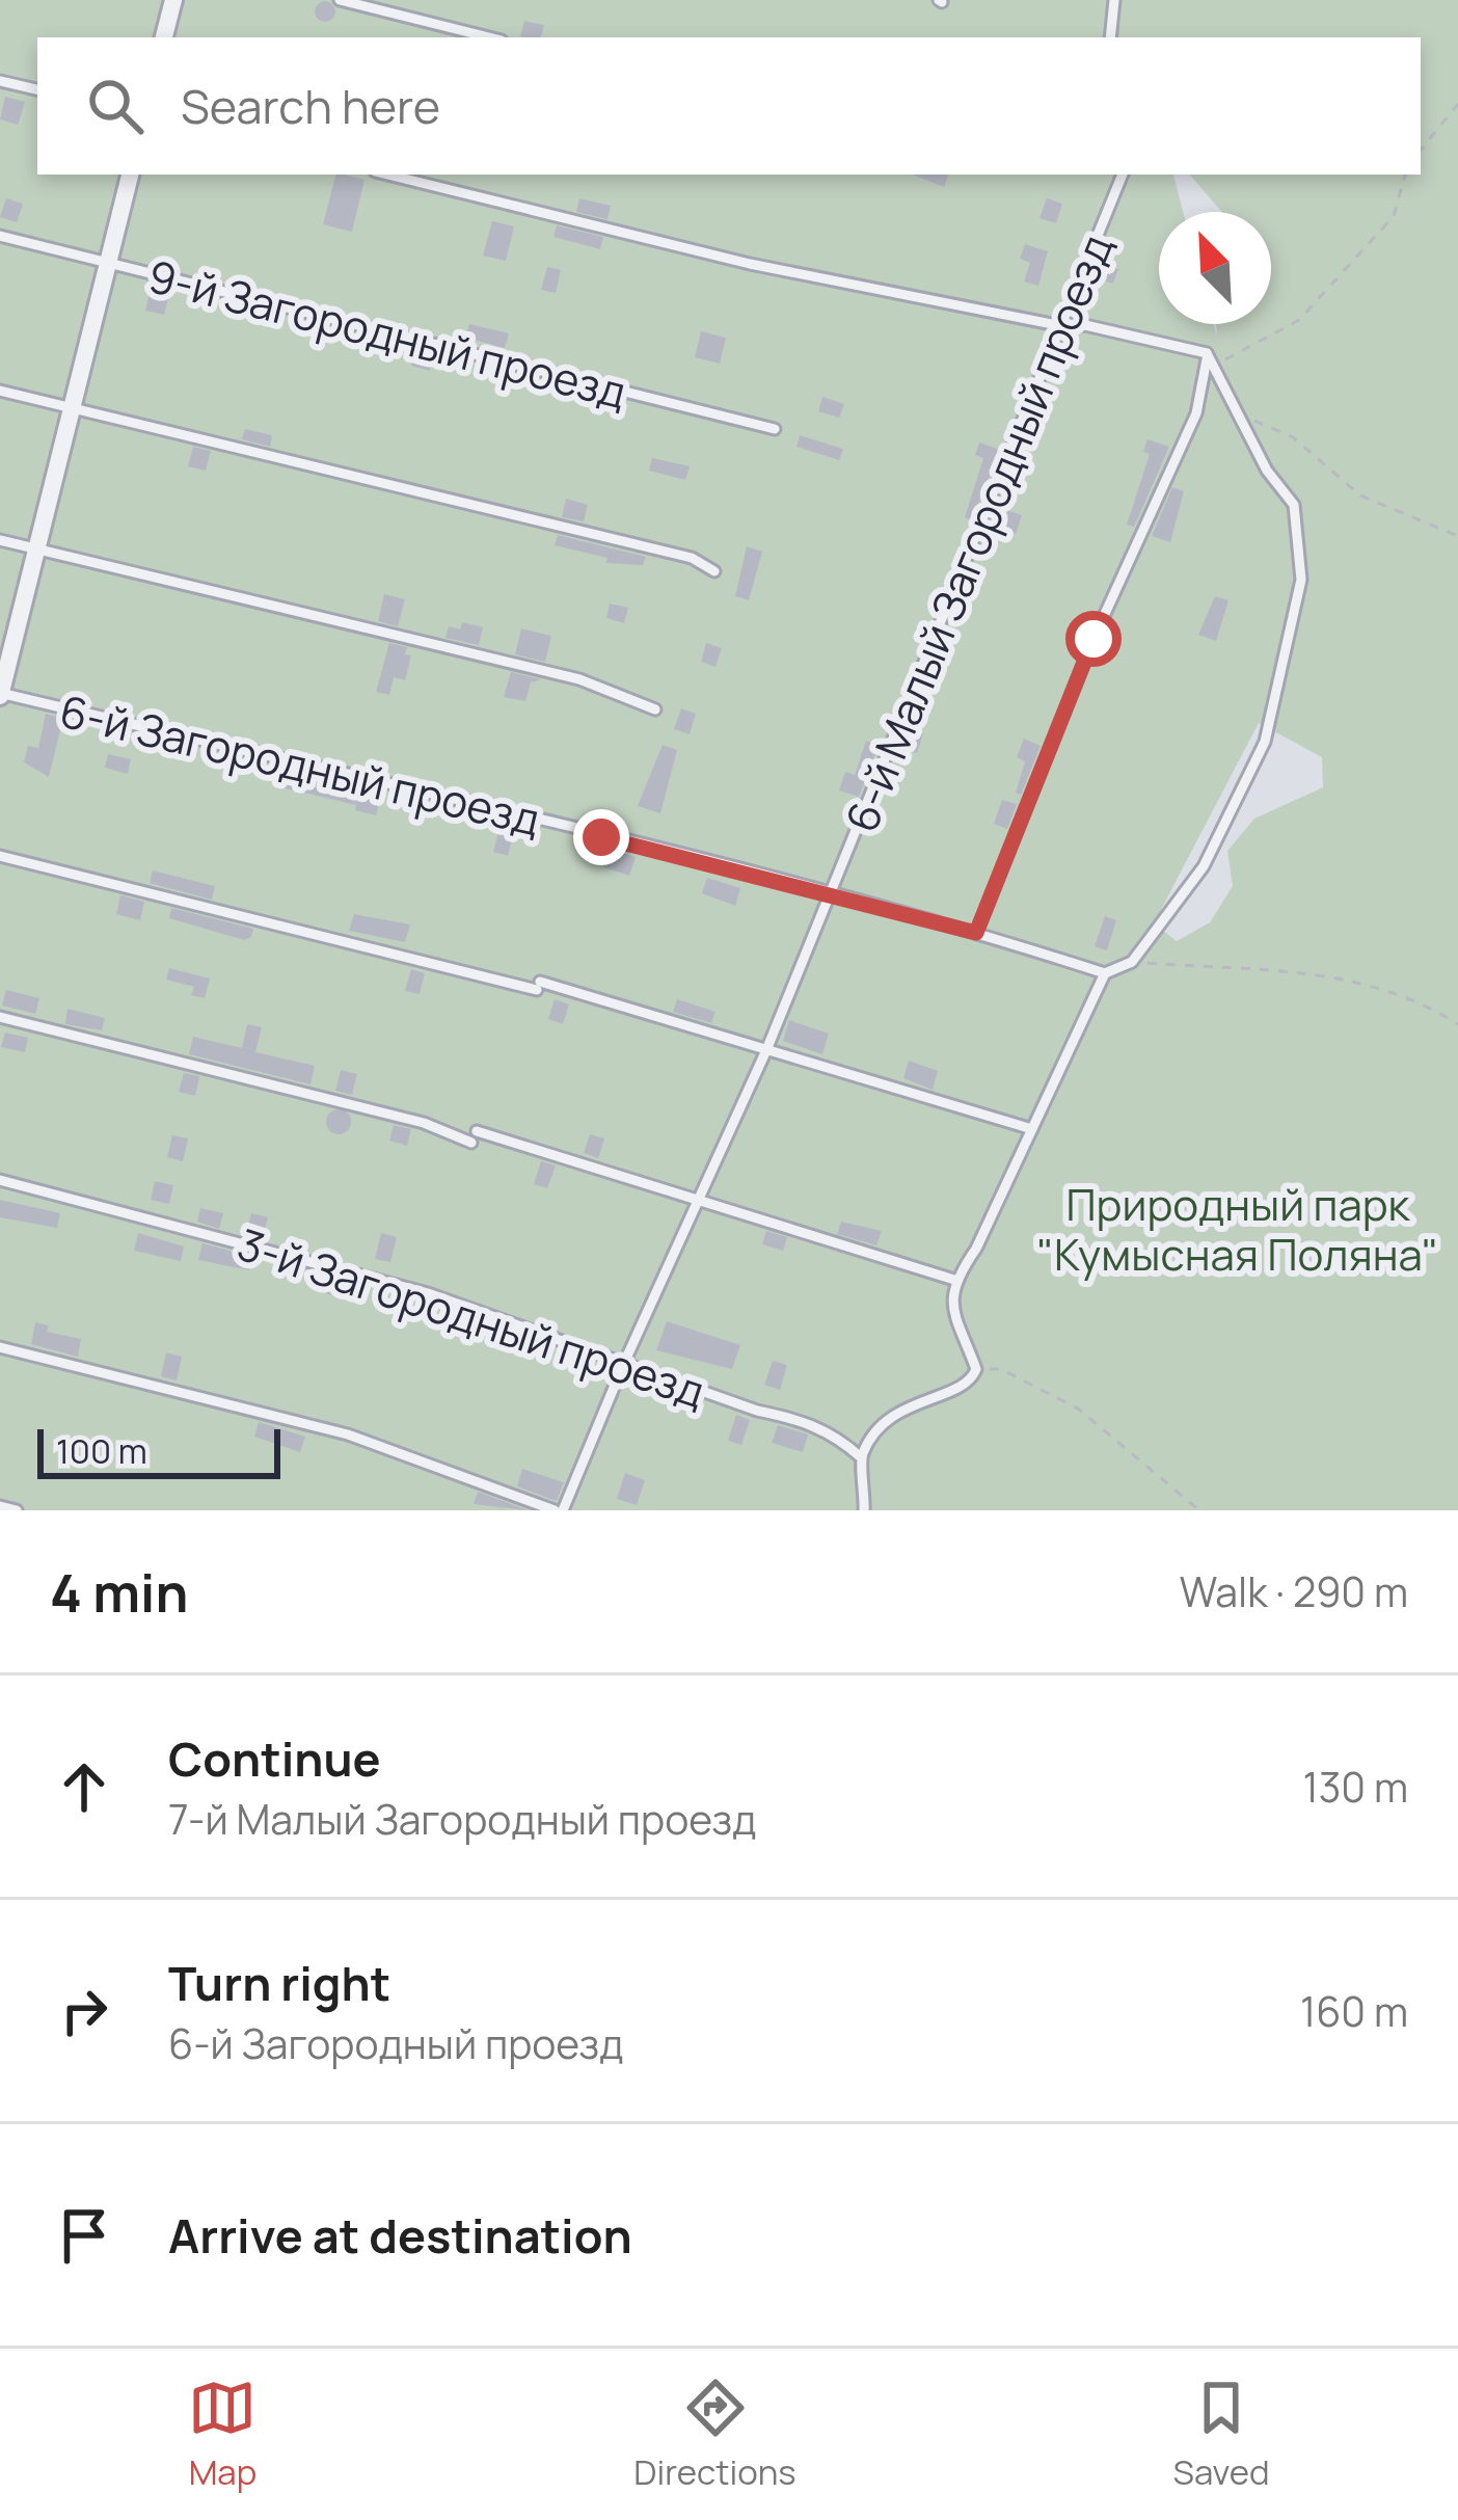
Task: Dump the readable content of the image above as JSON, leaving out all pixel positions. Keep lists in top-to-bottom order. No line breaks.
{"streets":{"lane":["9-й Загородный проезд","6-й Малый Загородный проезд","6-й Загородный проезд","3-й Загородный проезд"]},"crossings":[["6-й Малый Загородный проезд","6-й Загородный проезд"],["6-й Малый Загородный проезд","3-й Загородный проезд"]],"parks":["Природный парк \"Кумысная Поляна\""],"scale_bar":"100 m","north":"top left","page":{"search":"Search here","scale":"100 m","heading":["4 min","Walk · 290 m"],"list":[["Continue","7-й Малый Загородный проезд","130 m"],["Turn right","6-й Загородный проезд","160 m"],"Arrive at destination"],"nav":["Map","Directions","Saved"]}}
